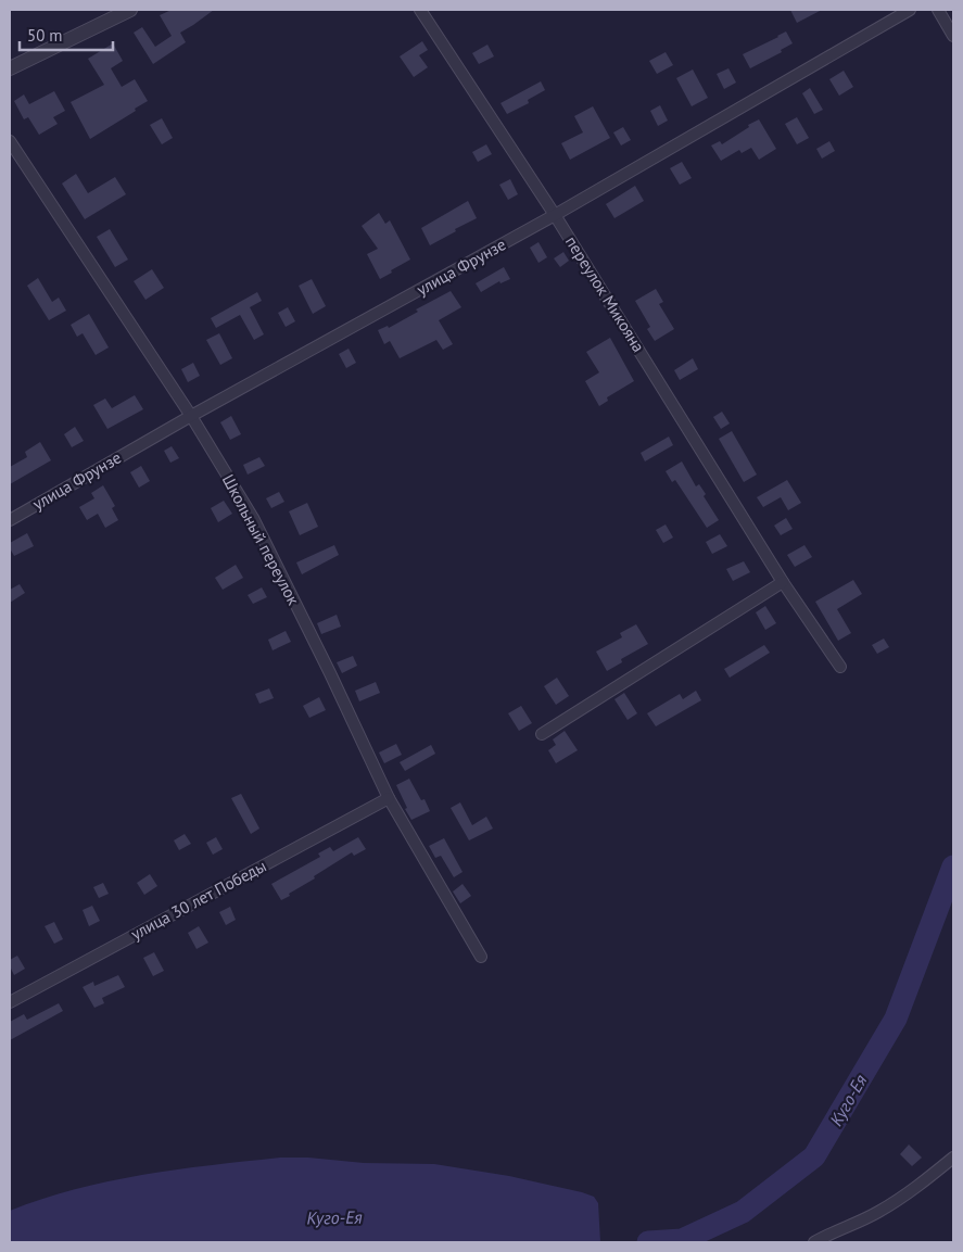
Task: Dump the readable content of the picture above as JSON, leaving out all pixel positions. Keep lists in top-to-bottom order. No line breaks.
{"streets":{"street":["улица Фрунзе","переулок Микояна","Школьный переулок","улица 30 лет Победы"]},"crossings":[["улица Фрунзе","переулок Микояна"],["улица Фрунзе","Школьный переулок"],["Школьный переулок","улица 30 лет Победы"]],"water":["Куго-Ея"],"scale_bar":"50 m"}
